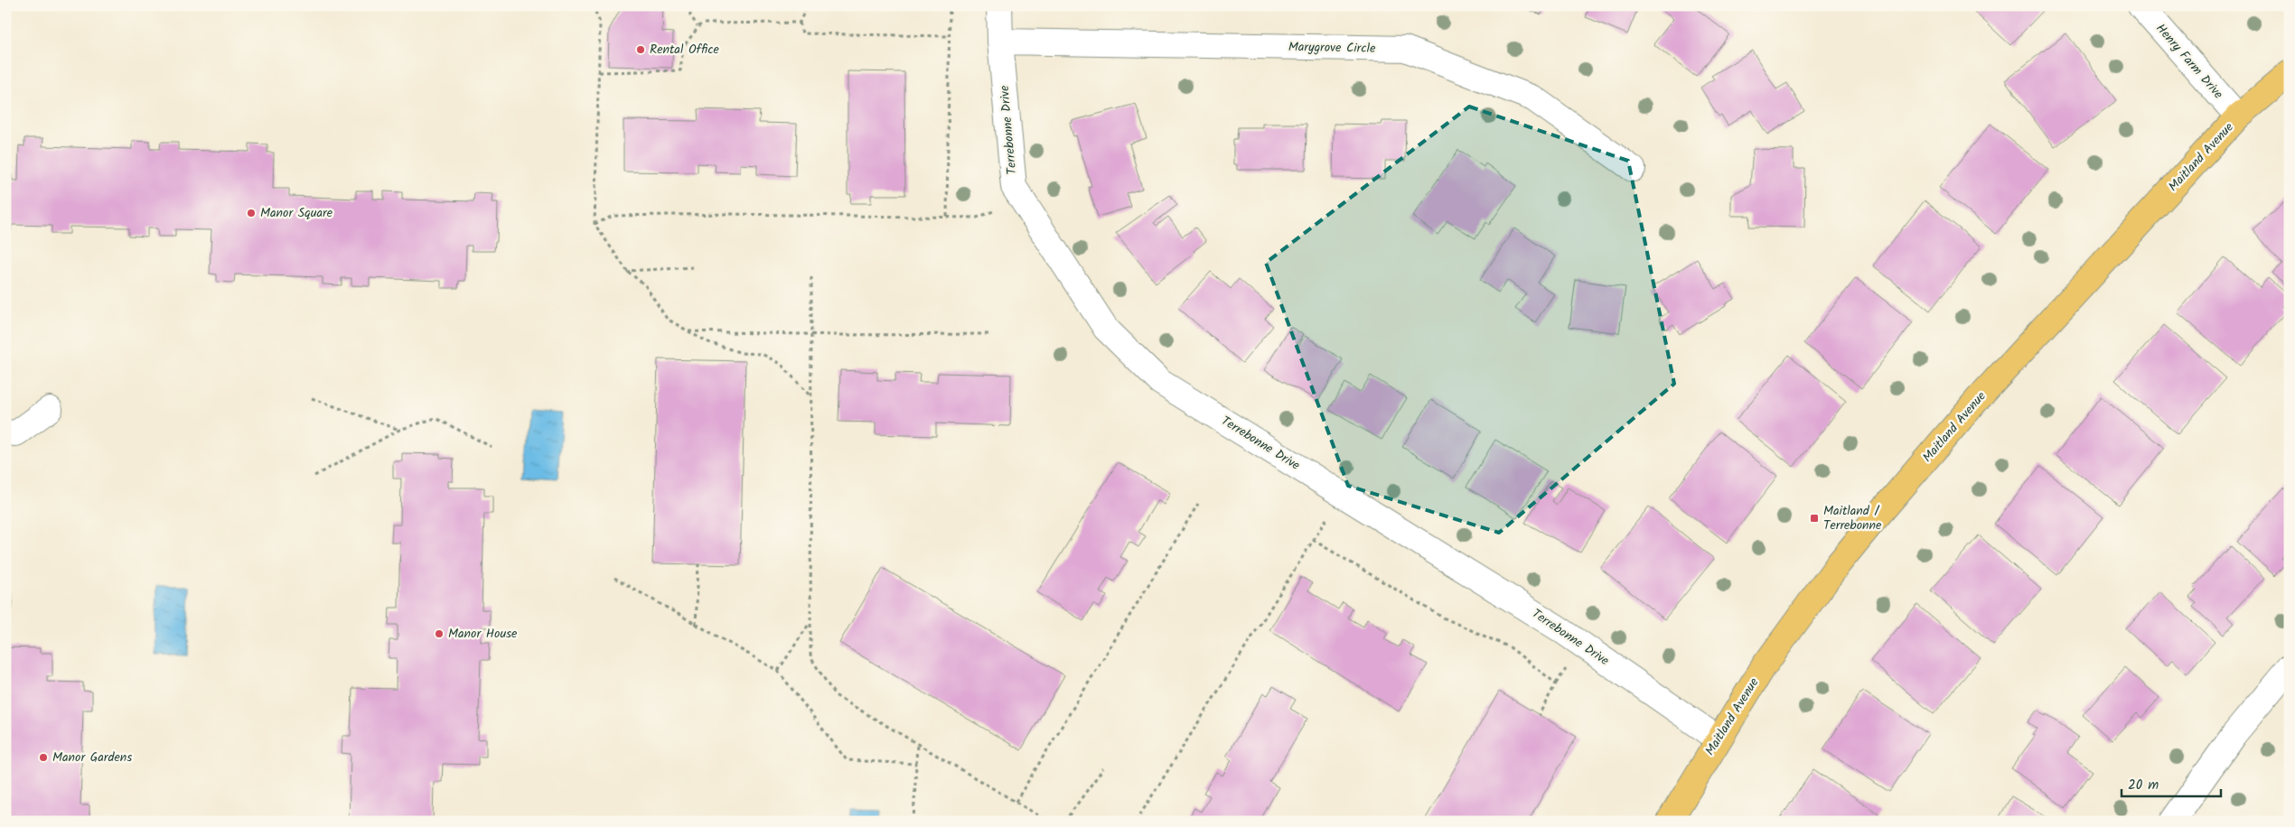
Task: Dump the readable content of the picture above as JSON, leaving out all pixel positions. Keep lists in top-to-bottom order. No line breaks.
{"streets":{"main road":["Maitland Avenue"],"street":["Marygrove Circle","Henry Farm Drive","Terrebonne Drive"]},"crossings":[["Marygrove Circle","Terrebonne Drive"],["Henry Farm Drive","Maitland Avenue"],["Terrebonne Drive","Maitland Avenue"]],"places":{"other":["Rental Office","Manor Square","Manor House","Manor Gardens"],"transit":["Maitland / Terrebonne"]},"scale_bar":"20 m"}
